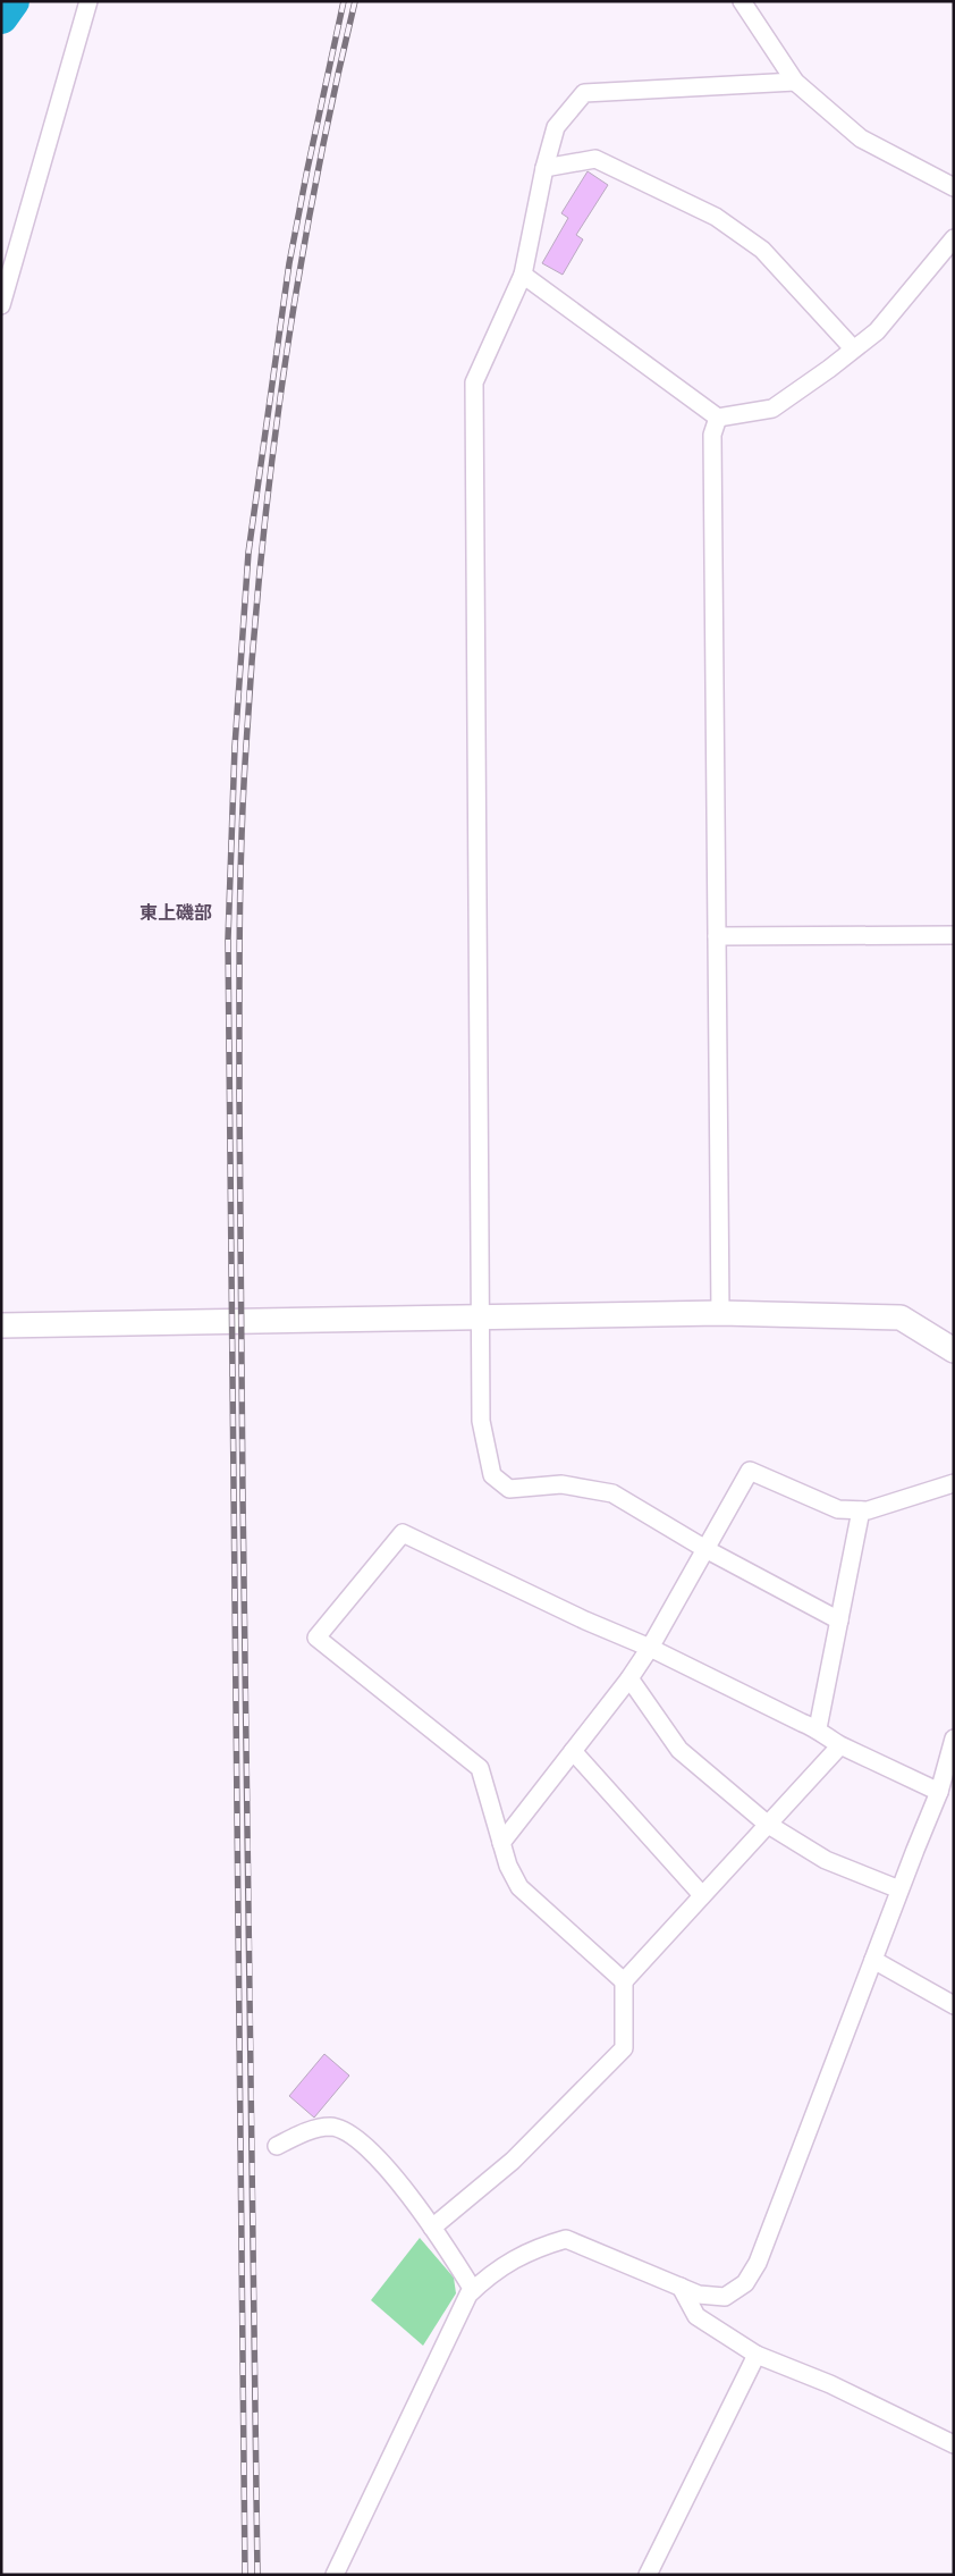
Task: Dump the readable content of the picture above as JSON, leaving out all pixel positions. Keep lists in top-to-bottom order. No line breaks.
{"districts":["東上磯部"]}
